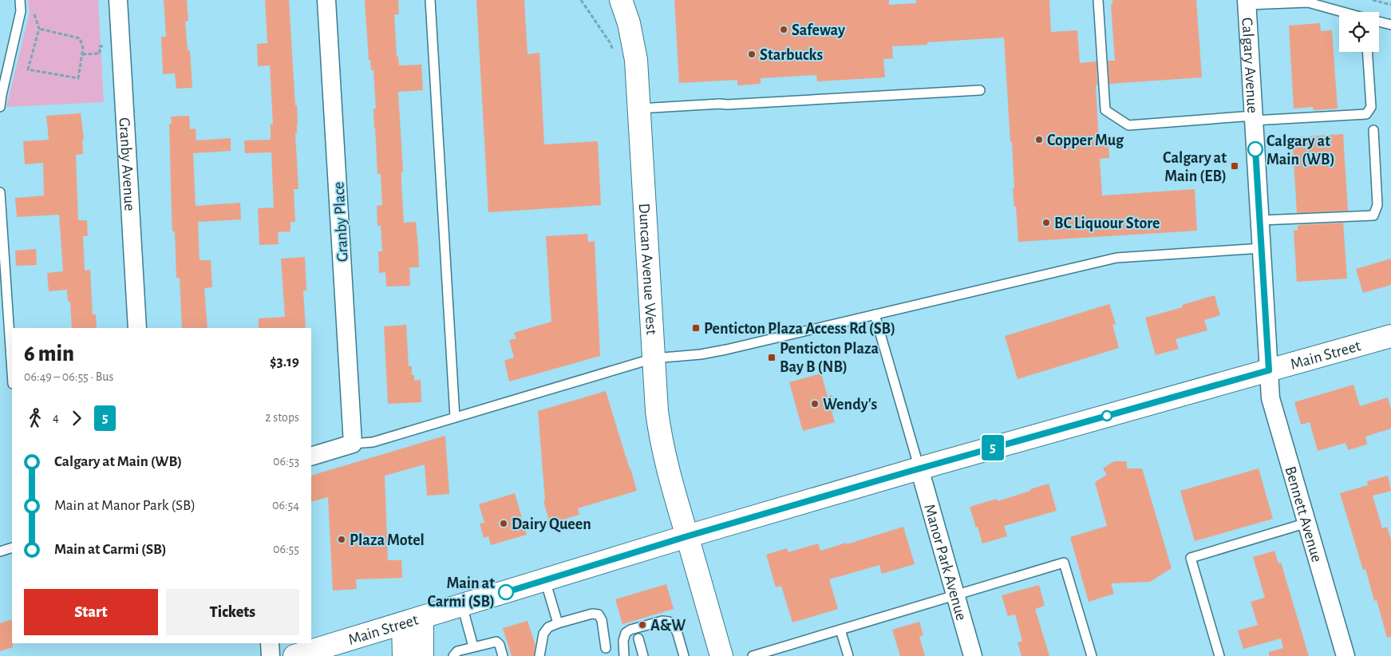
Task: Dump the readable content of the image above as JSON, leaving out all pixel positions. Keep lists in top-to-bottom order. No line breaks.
{"streets":{"main road":["Duncan Avenue West","Main Street"],"street":["Calgary Avenue","Granby Avenue","Granby Place","Bennett Avenue","Manor Park Avenue"]},"crossings":[["Calgary Avenue","Main Street"],["Calgary Avenue","Bennett Avenue"],["Duncan Avenue West","Main Street"],["Main Street","Bennett Avenue"],["Main Street","Manor Park Avenue"]],"places":{"other":["Safeway","Starbucks","Copper Mug","Calgary at Main (WB)","BC Liquour Store","Wendy's","Dairy Queen","Plaza Motel","Main at Carmi (SB)","A&W"],"transit":["Calgary at Main (EB)","Penticton Plaza Access Rd (SB)","Penticton Plaza Bay B (NB)"]},"lines":["bus line 5"],"page":{"on_map":"5","heading":["6 min","06:49 – 06:55 · Bus","$3.19"],"legs":["4","5","2 stops"],"list":[{"name":"Calgary at Main (WB)","value":"06:53"},{"name":"Main at Manor Park (SB)","value":"06:54"},{"name":"Main at Carmi (SB)","value":"06:55"}],"buttons":["Start","Tickets"]}}
